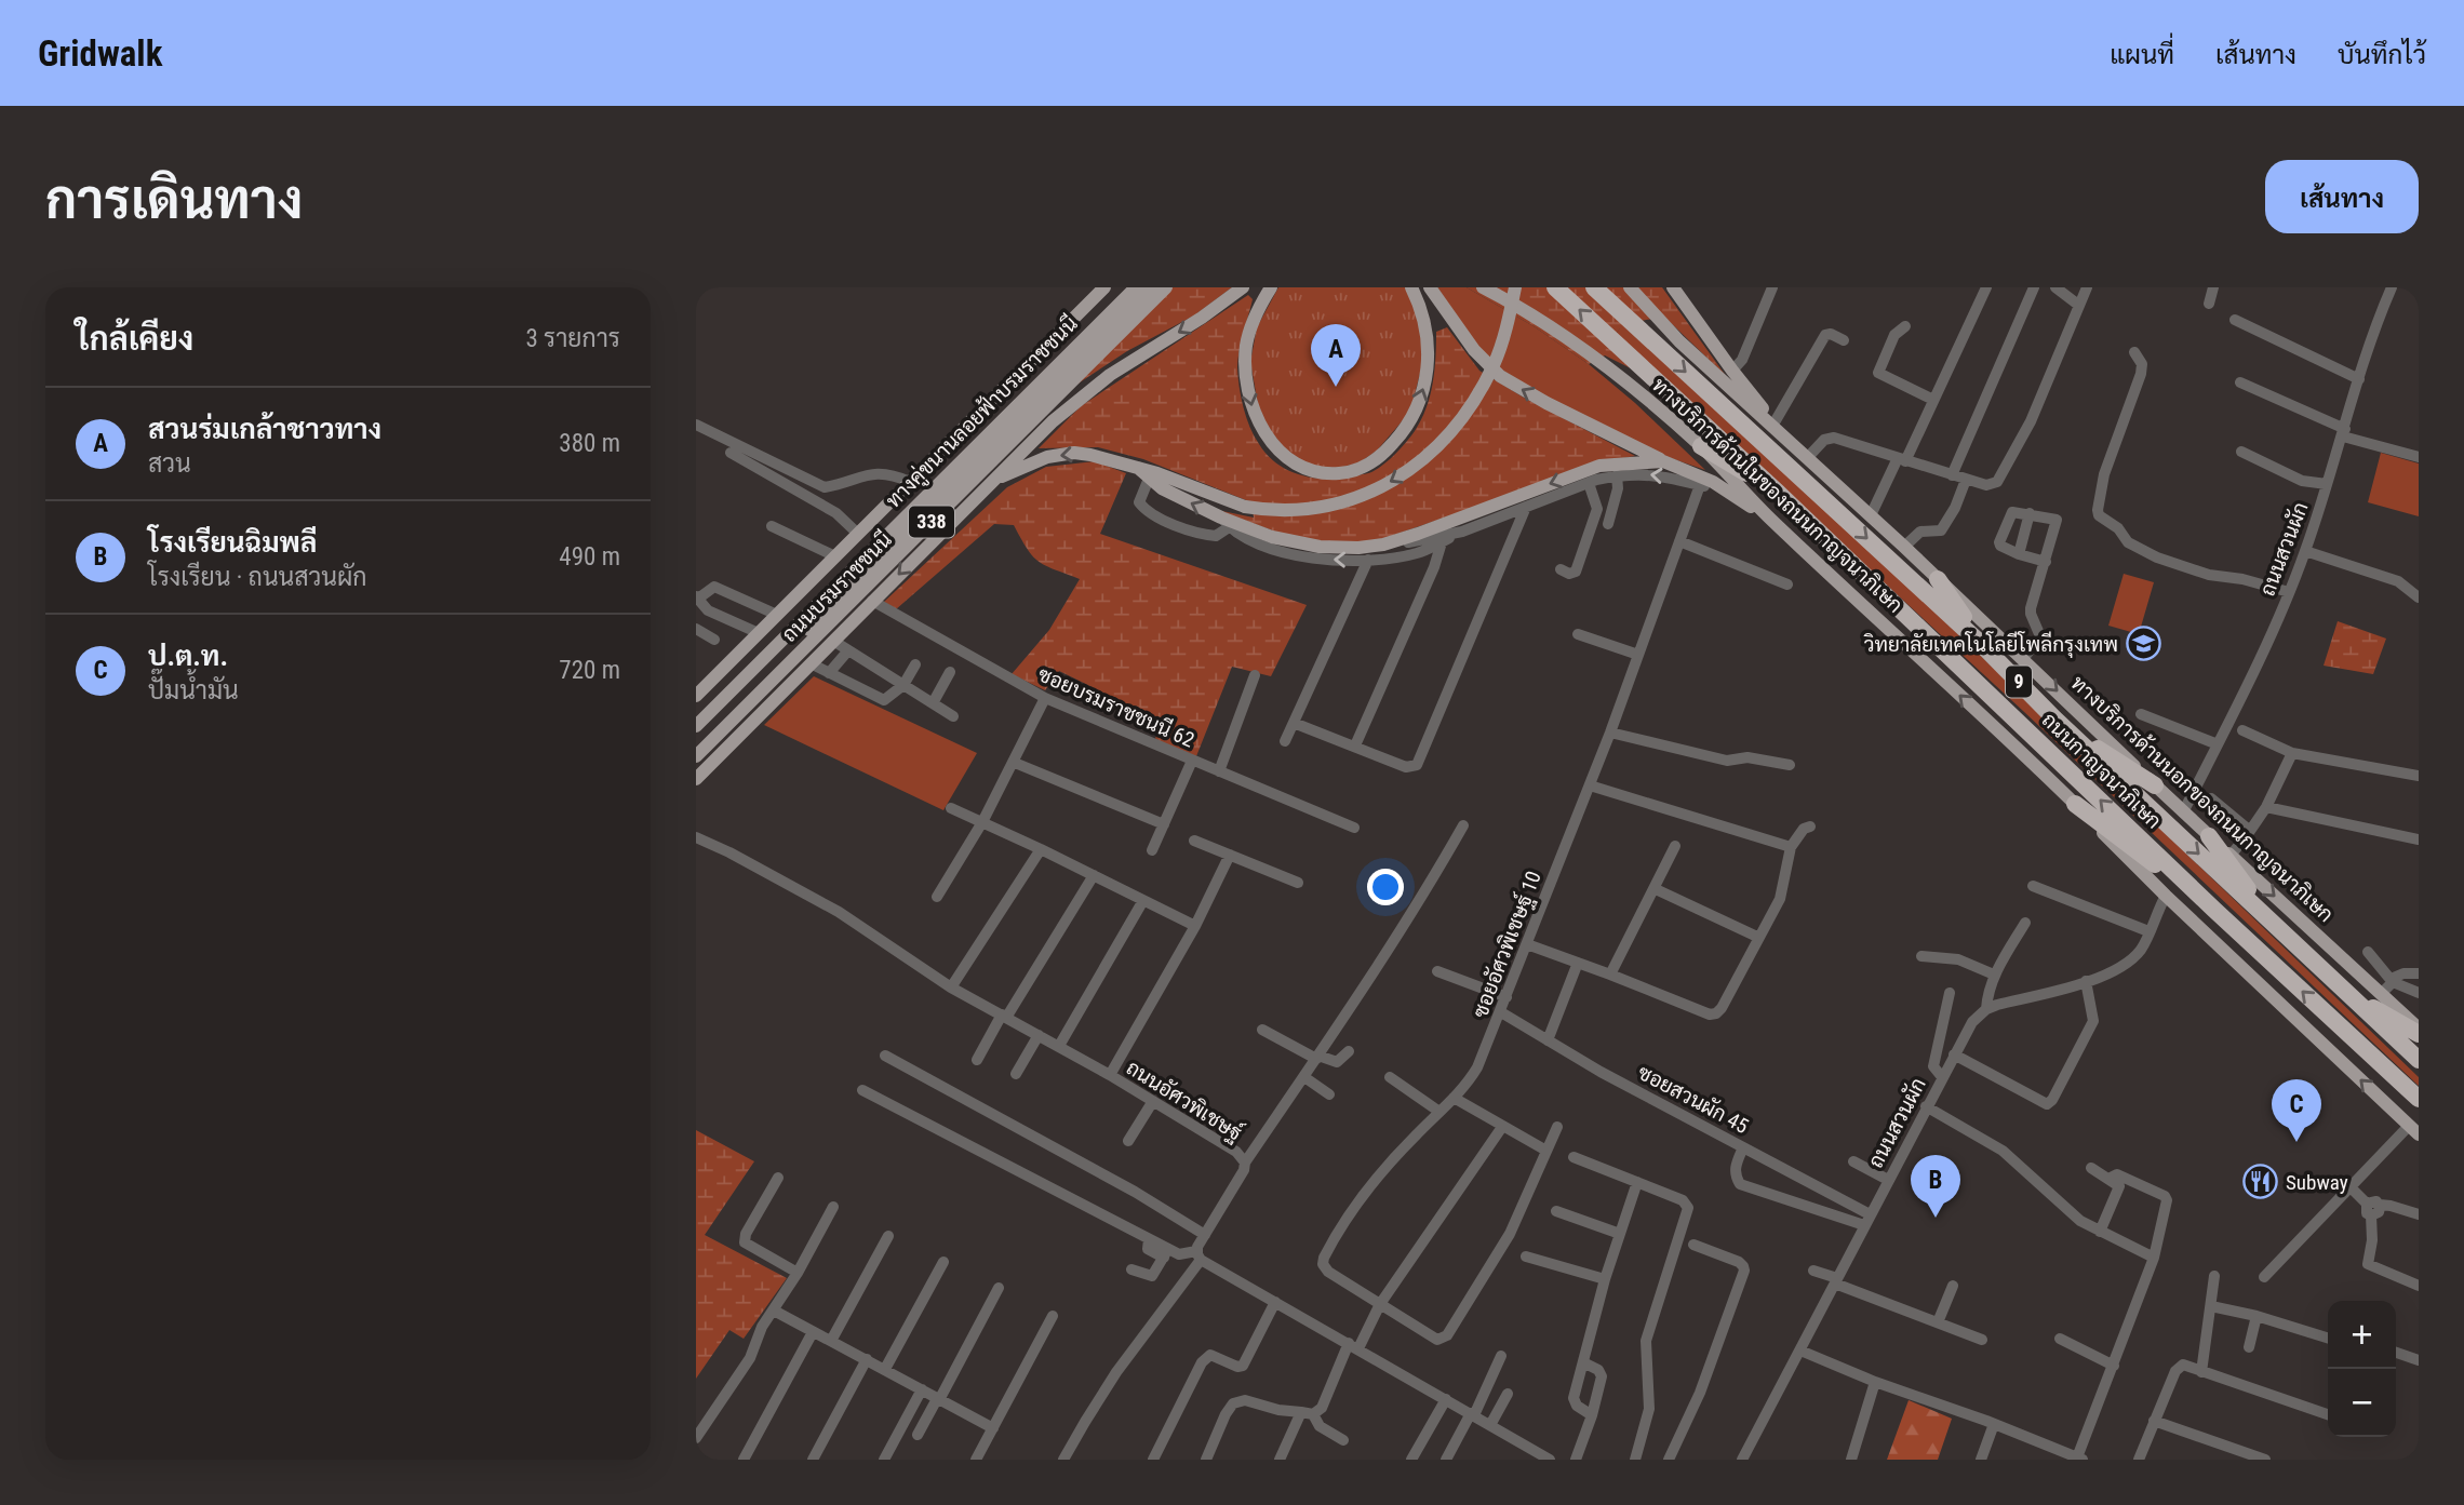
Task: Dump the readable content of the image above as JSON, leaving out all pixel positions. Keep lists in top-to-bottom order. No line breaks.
{"streets":{"highway":["9","ถนนกาญจนาภิเษก"],"main road":["ทางคู่ขนานลอยฟ้าบรมราชชนนี","ทางบริการด้านในของถนนกาญจนาภิเษก","338","ถนนบรมราชชนนี","ทางบริการด้านนอกของถนนกาญจนาภิเษก"],"street":["ถนนสวนผัก","ซอยบรมราชชนนี 62","ซอยอัศวพิเชษฐ์ 10","ซอยสวนผัก 45","ถนนอัศวพิเชษฐ์"]},"crossings":[["338","ซอยบรมราชชนนี 62"],["ถนนสวนผัก","ทางบริการด้านนอกของถนนกาญจนาภิเษก"],["ถนนสวนผัก","ซอยสวนผัก 45"],["ซอยอัศวพิเชษฐ์ 10","ซอยสวนผัก 45"]],"one_way":["ทางบริการด้านในของถนนกาญจนาภิเษก","ทางบริการด้านนอกของถนนกาญจนาภิเษก"],"places":{"school or university":["วิทยาลัยเทคโนโลยีโพลีกรุงเทพ"],"restaurant":["Subway"]},"page":{"header":"Gridwalk","nav":["แผนที่","เส้นทาง","บันทึกไว้"],"buttons":"เส้นทาง","title":"การเดินทาง","heading":["ใกล้เคียง","3 รายการ"],"pins":["A","C","B"],"list":[{"mark":"A","name":"สวนร่มเกล้าชาวทาง","note":"สวน","value":"380 m"},{"mark":"B","name":"โรงเรียนฉิมพลี","note":"โรงเรียน · ถนนสวนผัก","value":"490 m"},{"mark":"C","name":"ป.ต.ท.","note":"ปั๊มน้ำมัน","value":"720 m"}],"map_buttons":["+","−"]}}
